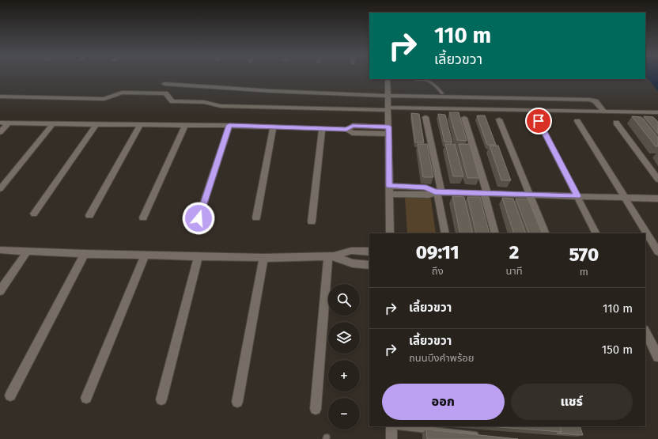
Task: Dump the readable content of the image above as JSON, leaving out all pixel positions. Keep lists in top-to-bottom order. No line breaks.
{"page":{"turn":["110 m","เลี้ยวขวา"],"eta":["09:11","ถึง","2","นาที","570","m"],"map_buttons":["+","−"],"list":[{"name":"เลี้ยวขวา","value":"110 m"},{"name":"เลี้ยวขวา","note":"ถนนบึงคำพร้อย","value":"150 m"}],"buttons":["ออก","แชร์"]}}
